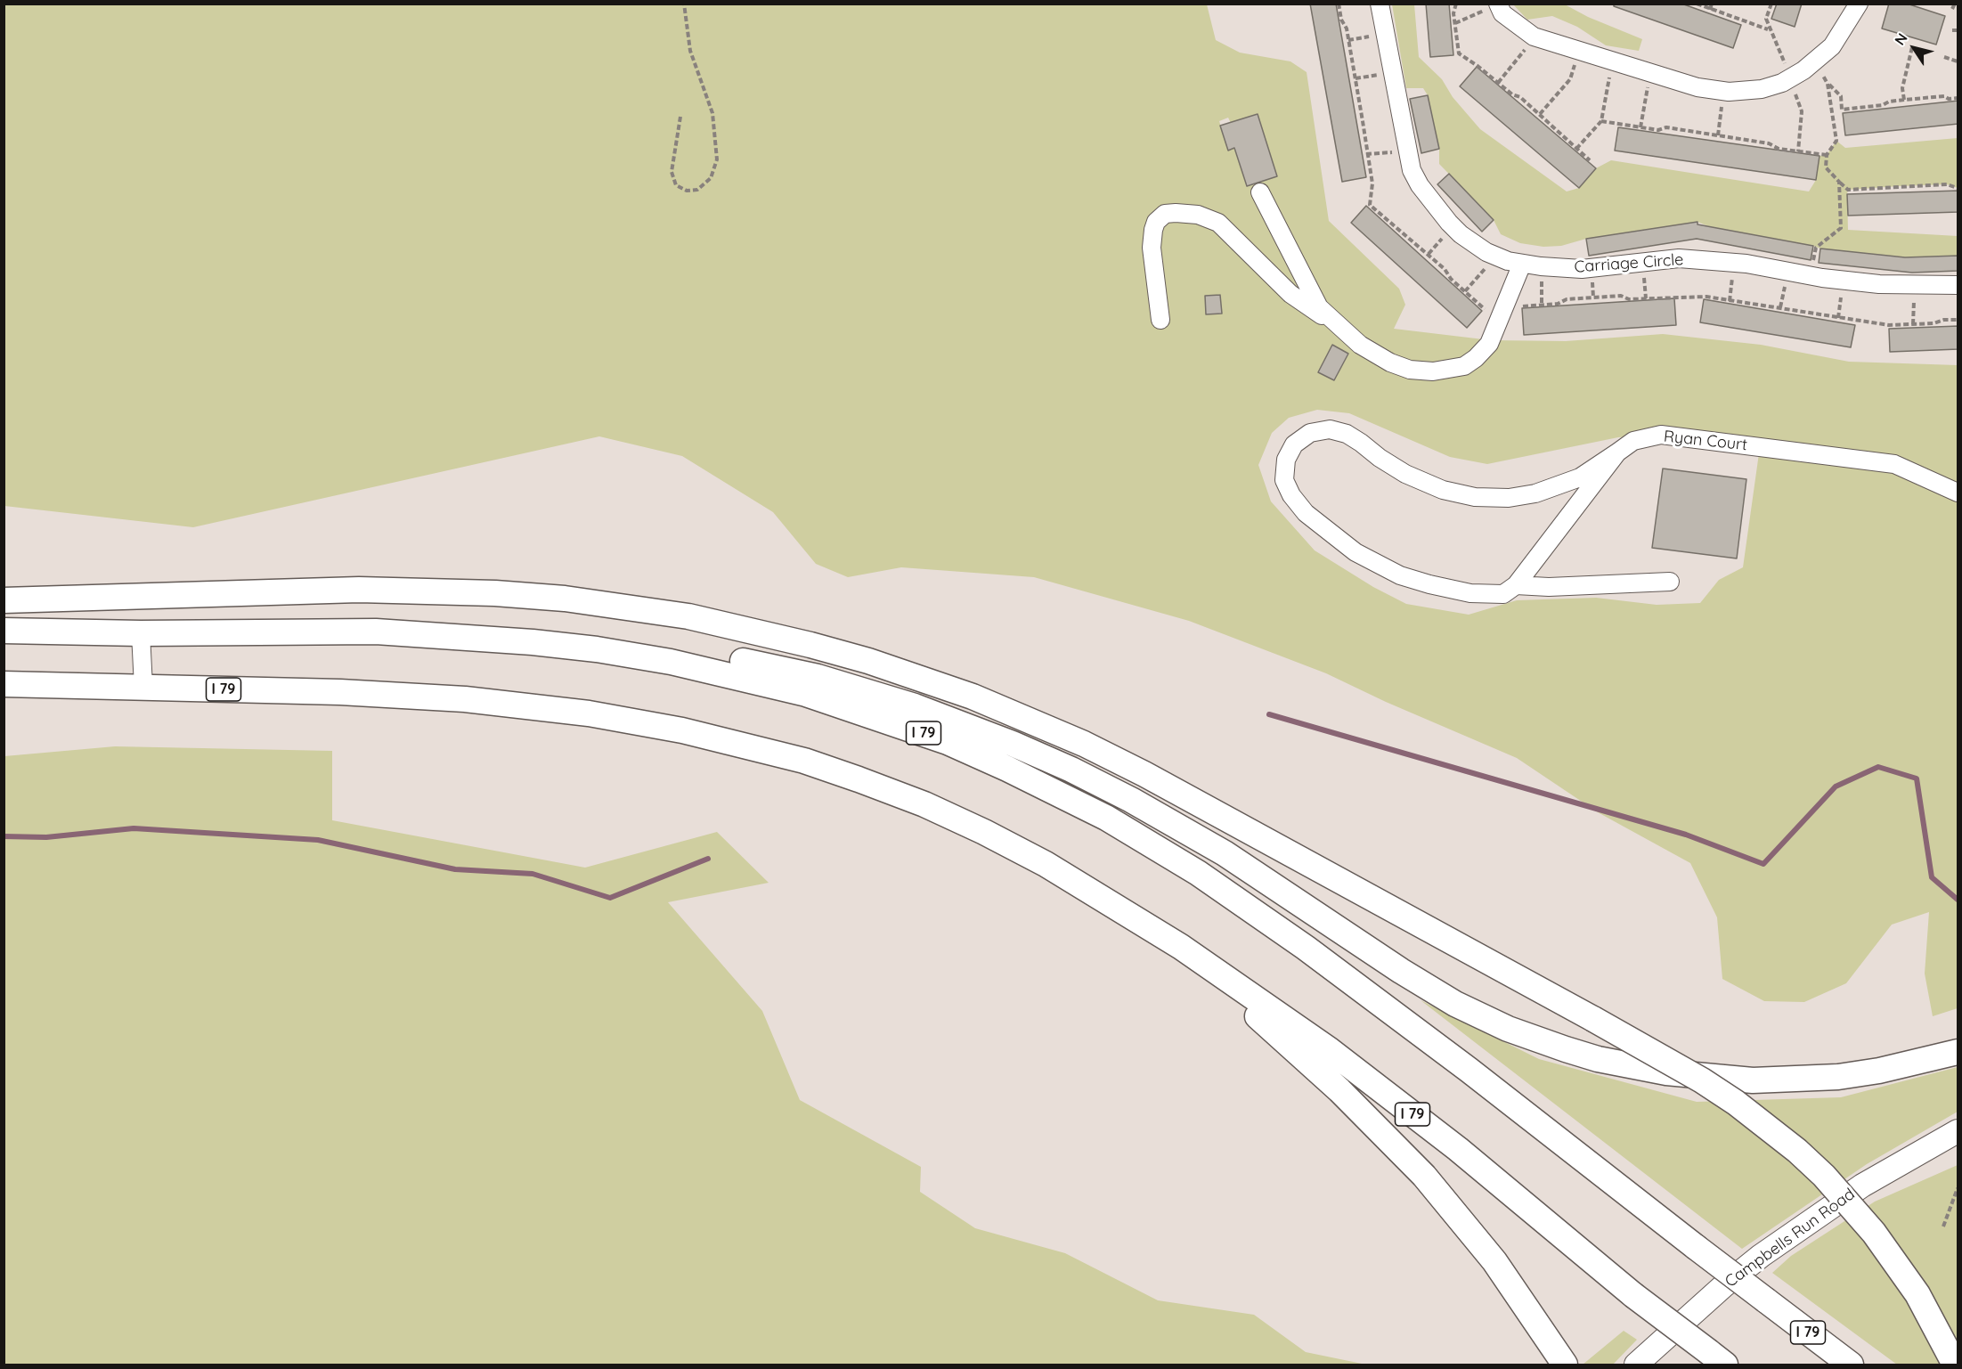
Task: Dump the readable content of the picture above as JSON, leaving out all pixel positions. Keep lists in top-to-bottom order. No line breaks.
{"streets":{"highway":["I 79"],"main road":["Campbells Run Road"],"street":["Carriage Circle","Ryan Court"]},"north":"top left"}
